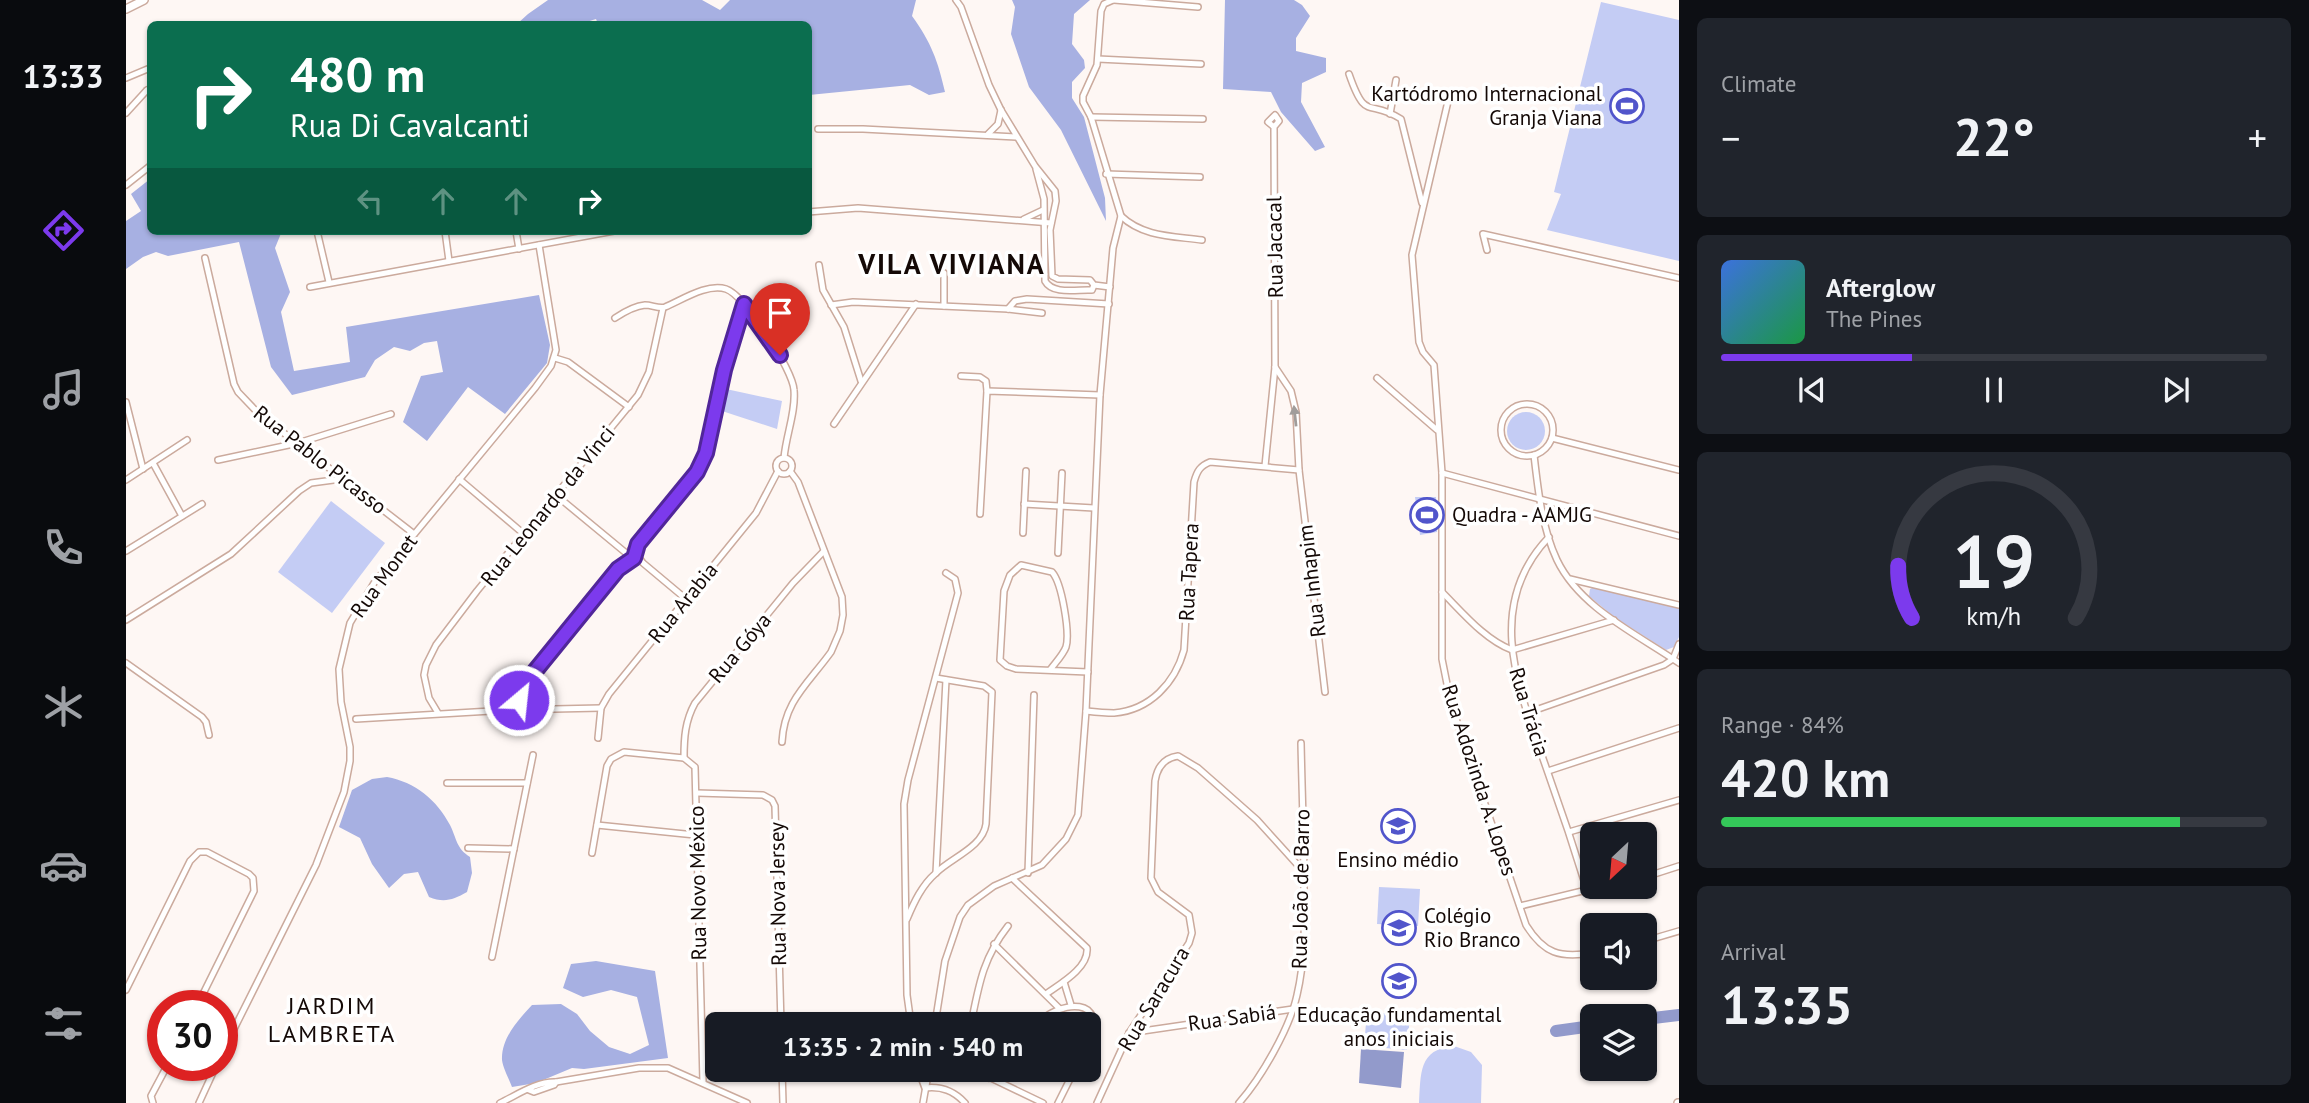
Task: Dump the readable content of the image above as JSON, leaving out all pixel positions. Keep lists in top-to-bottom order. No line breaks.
{"streets":{"street":["Rua Jacacal","Rua Pablo Picasso","Rua Leonardo da Vinci","Rua Tapera","Rua Monet","Rua Inhapim","Rua Arabia","Rua Góya","Rua Trácia","Rua Adozinda A. Lopes","Rua Novo México","Rua João de Barro","Rua Nova Jersey","Rua Saracura","Rua Sabiá"]},"crossings":[["Rua Jacacal","Rua Tapera"],["Rua Jacacal","Rua Inhapim"],["Rua Pablo Picasso","Rua Monet"],["Rua Tapera","Rua Inhapim"],["Rua Góya","Rua Novo México"],["Rua Novo México","Rua Nova Jersey"],["Rua João de Barro","Rua Saracura"],["Rua João de Barro","Rua Sabiá"],["Rua Saracura","Rua Sabiá"]],"districts":["VILA VIVIANA","JARDIM LAMBRETA"],"places":{"sports":["Kartódromo Internacional Granja Viana","Quadra - AAMJG"],"school or university":["Ensino médio","Colégio Rio Branco","Educação fundamental anos iniciais"]},"north":"bottom left","page":{"tabs":"13:33","tile":["Climate",["Range · 84%","420 km"],["Arrival","13:35"]],"turn":["480 m","Rua Di Cavalcanti"],"heat":["−","22°","+"],"song":["Afterglow","The Pines"],"limit":"30","trip":"13:35 · 2 min · 540 m","gauge":["19","km/h"]}}
